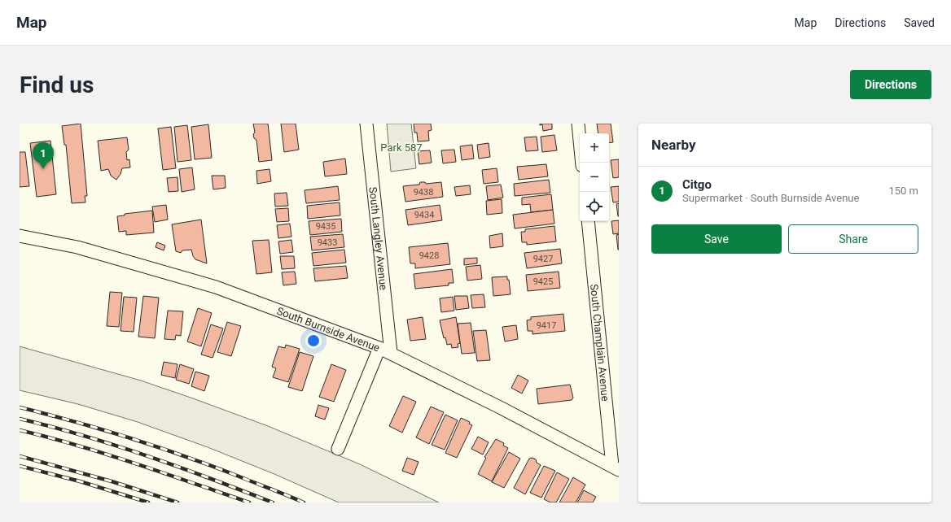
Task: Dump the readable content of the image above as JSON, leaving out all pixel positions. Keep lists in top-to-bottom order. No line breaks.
{"streets":{"street":["South Langley Avenue","South Burnside Avenue","South Champlain Avenue"]},"crossings":[["South Langley Avenue","South Burnside Avenue"],["South Burnside Avenue","South Champlain Avenue"]],"parks":["Park 587"],"house_numbers":["9438","9434","9435","9433","9428","9427","9425","9417"],"page":{"header":"Map","nav":["Map","Directions","Saved"],"buttons":["Directions",["Save","Share"]],"title":"Find us","heading":"Nearby","map_buttons":["+","−"],"pins":"1","list":[{"mark":"1","name":"Citgo","note":"Supermarket · South Burnside Avenue","value":"150 m"}]}}
